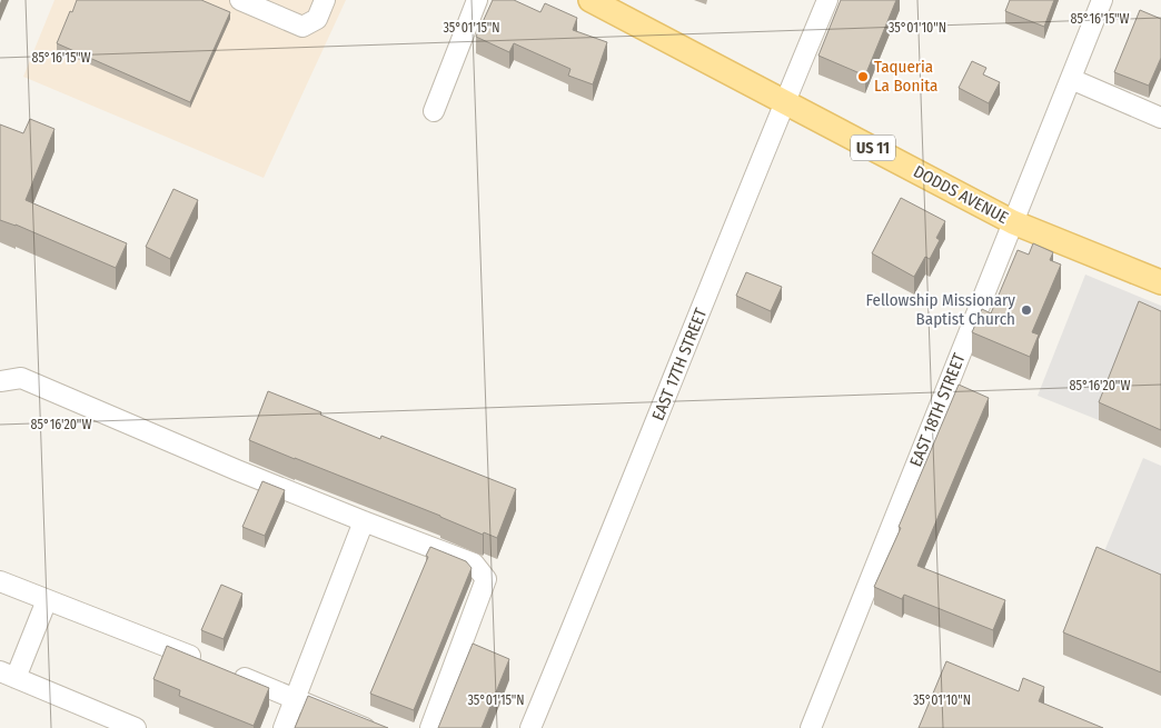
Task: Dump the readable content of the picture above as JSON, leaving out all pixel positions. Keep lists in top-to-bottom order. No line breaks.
{"streets":{"main road":["US 11","DODDS AVENUE"],"street":["EAST 17TH STREET","EAST 18TH STREET"]},"crossings":[["DODDS AVENUE","EAST 17TH STREET"],["DODDS AVENUE","EAST 18TH STREET"]],"places":["Taqueria La Bonita","Fellowship Missionary Baptist Church"],"coordinates":["85°16'15\"W","35°01'15\"N","35°01'10\"N","85°16'20\"W"]}
